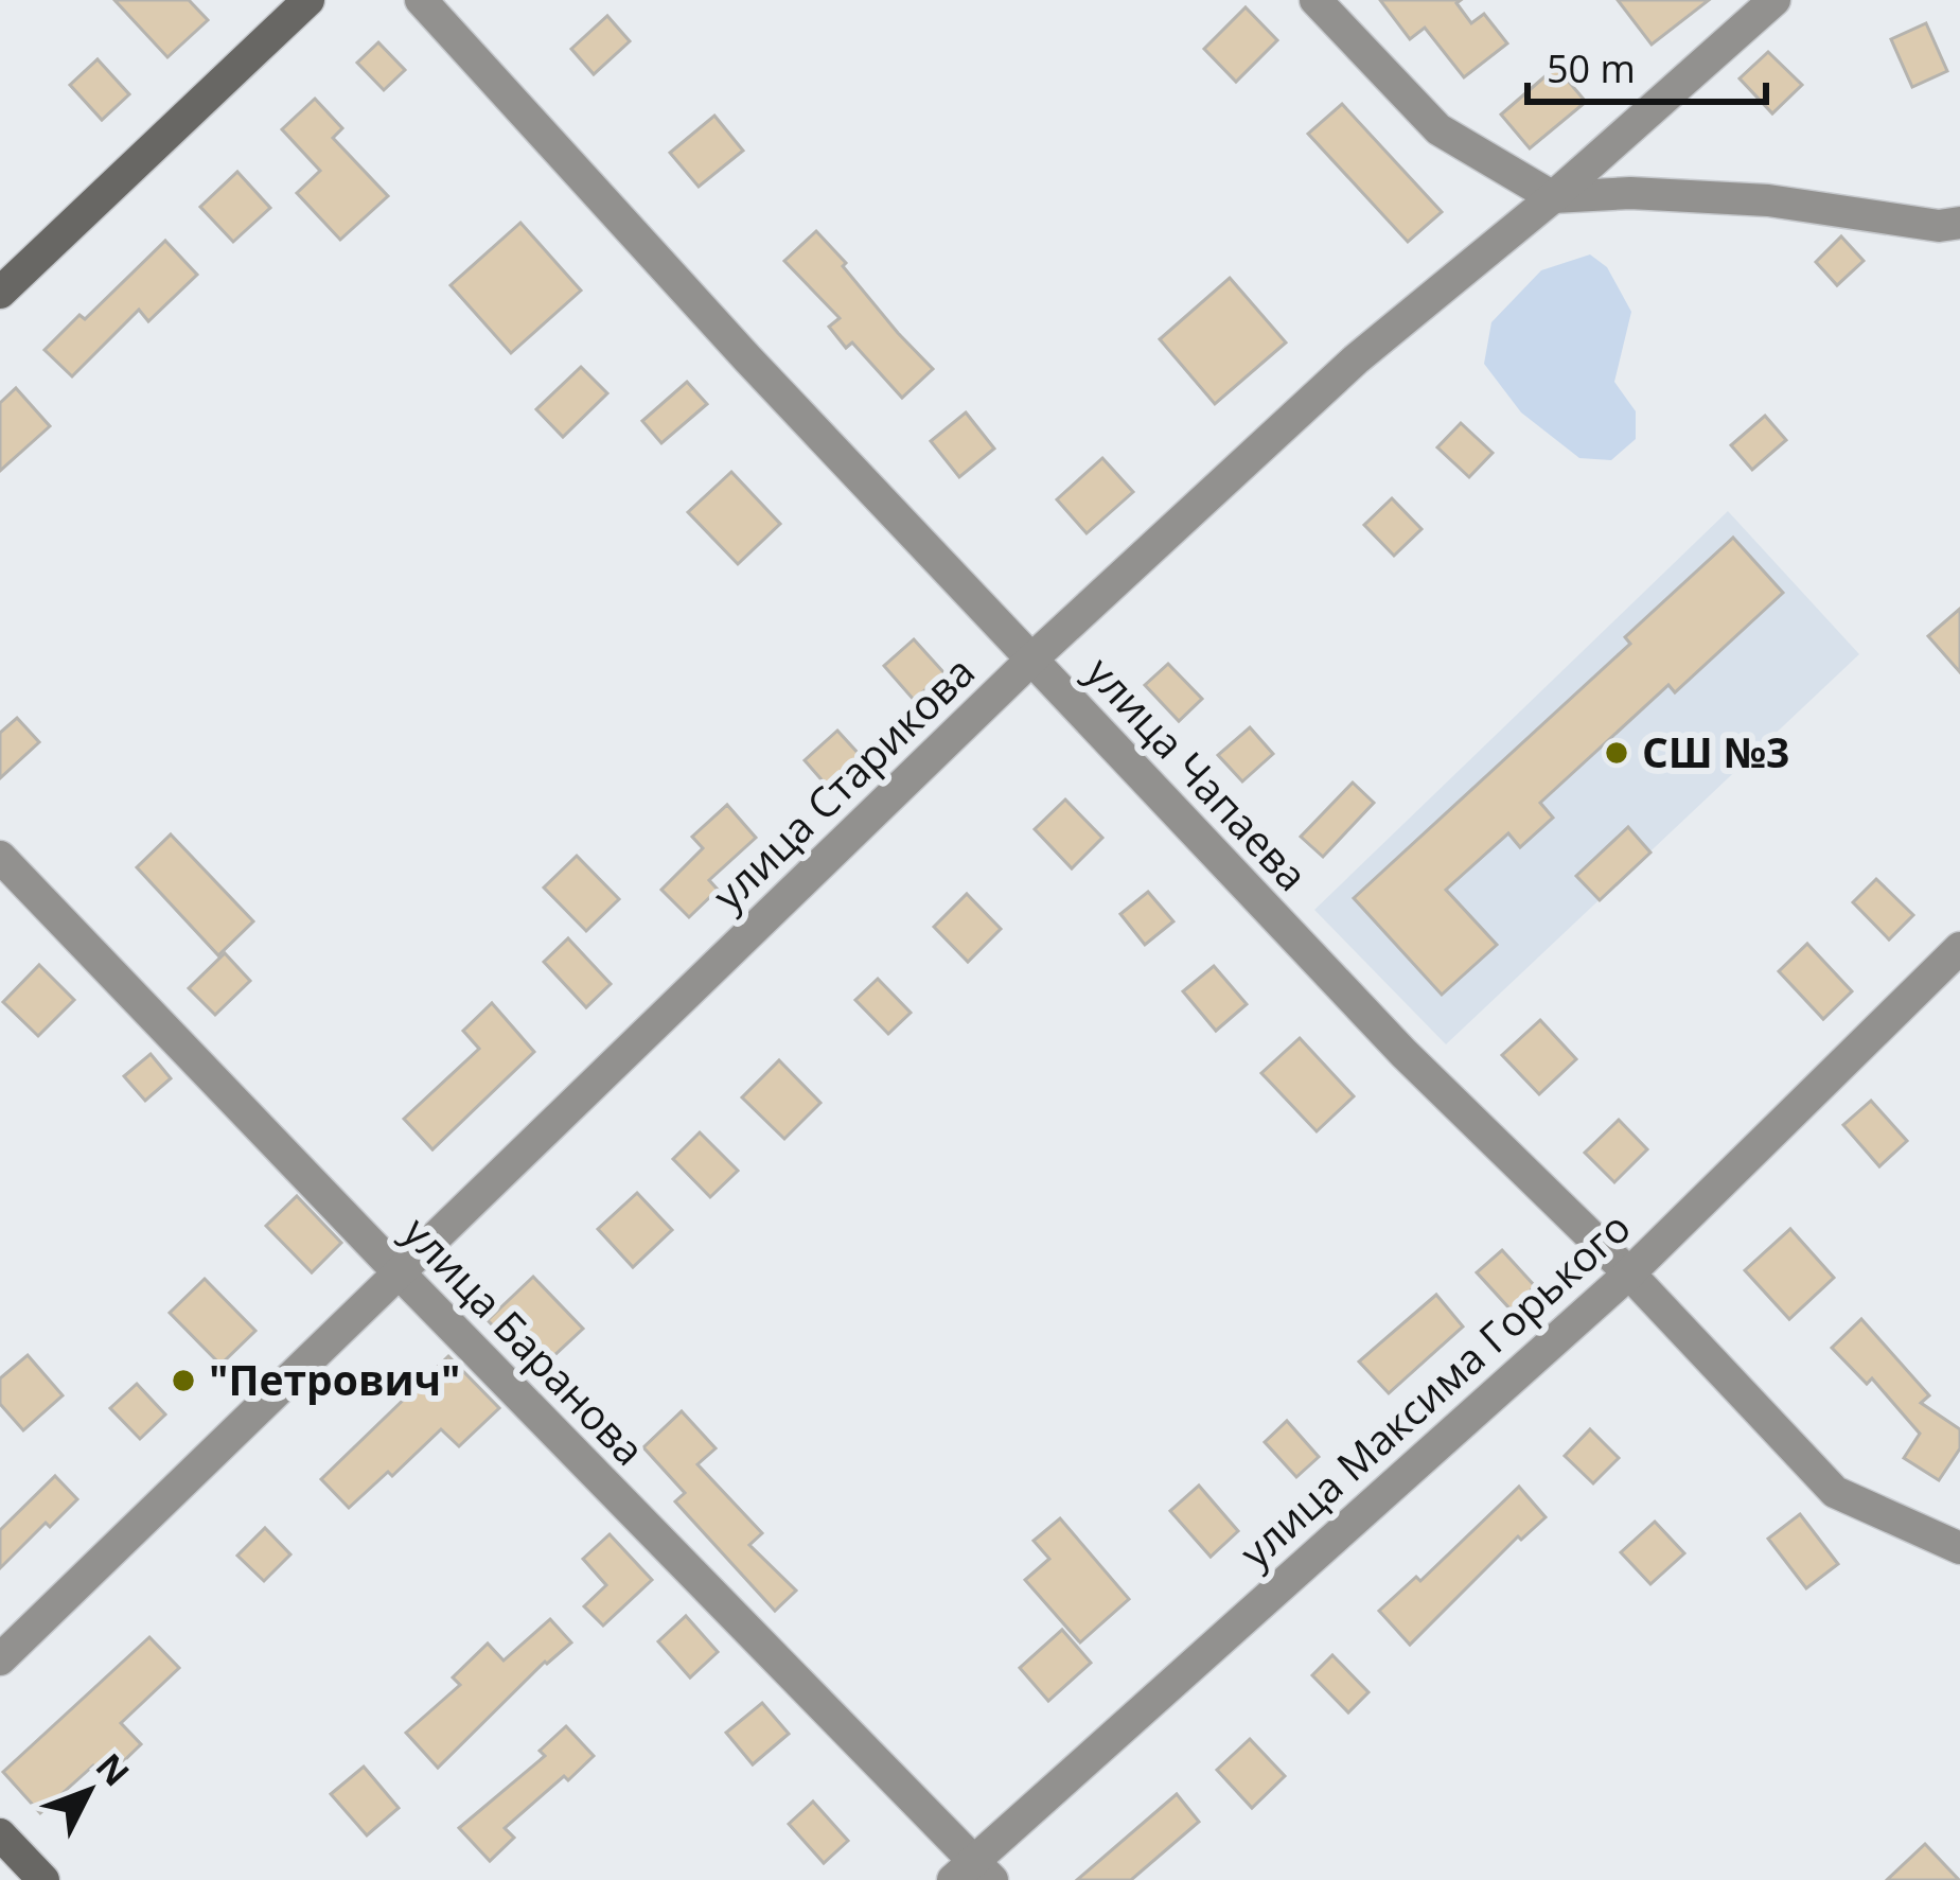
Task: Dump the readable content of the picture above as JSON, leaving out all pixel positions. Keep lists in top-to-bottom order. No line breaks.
{"streets":{"street":["улица Чапаева","улица Старикова","улица Баранова","улица Максима Горького"]},"crossings":[["улица Чапаева","улица Старикова"],["улица Чапаева","улица Максима Горького"],["улица Старикова","улица Баранова"],["улица Баранова","улица Максима Горького"]],"places":["СШ №3","\"Петрович\""],"scale_bar":"50 m","north":"top right"}
